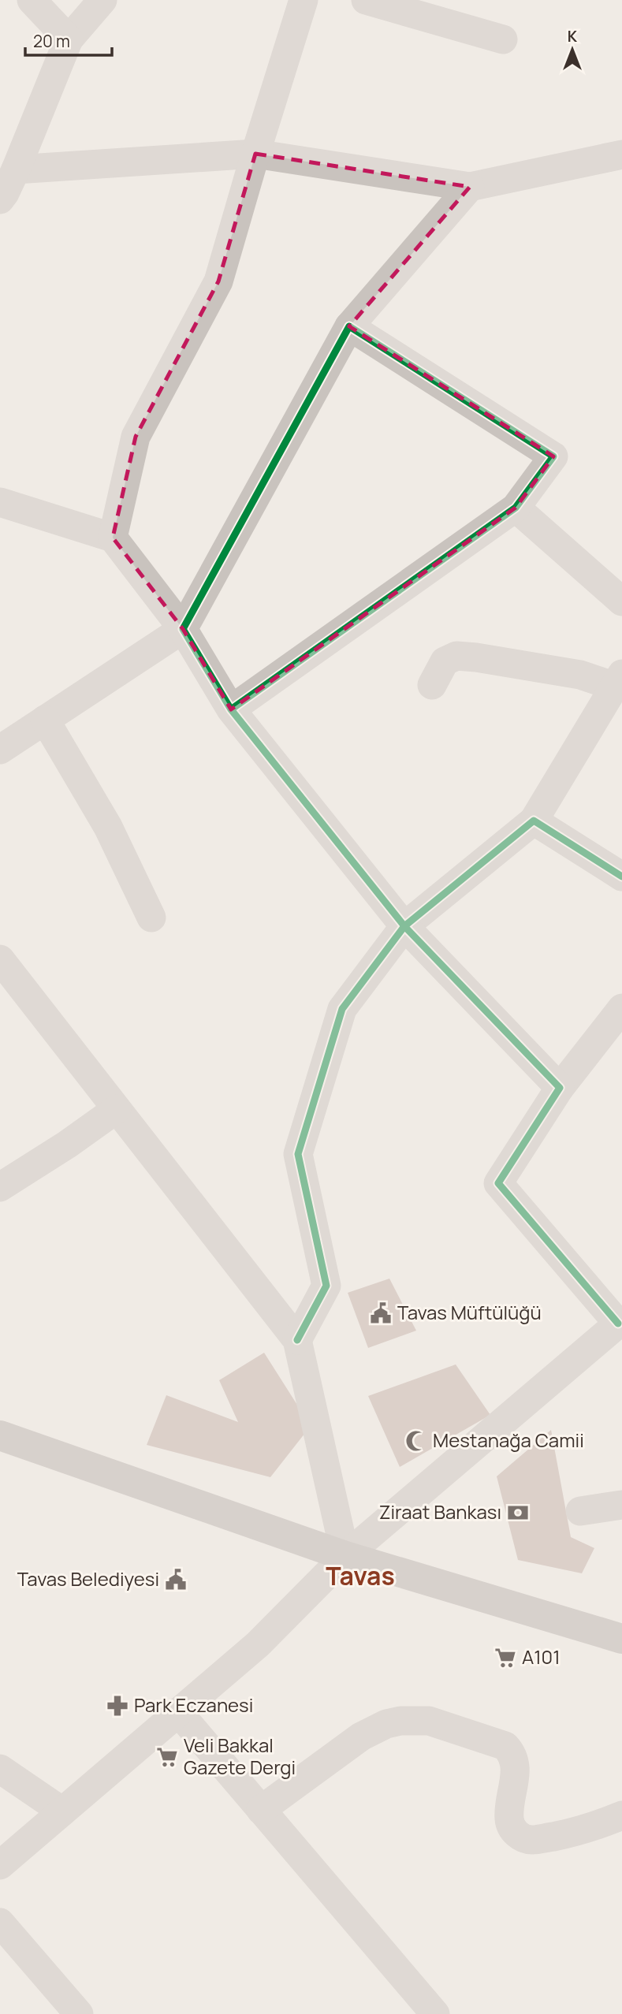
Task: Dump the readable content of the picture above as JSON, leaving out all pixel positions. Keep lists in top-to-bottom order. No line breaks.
{"districts":["Tavas"],"places":{"public building":["Tavas Müftülüğü","Tavas Belediyesi"],"mosque":["Mestanağa Camii"],"bank":["Ziraat Bankası"],"supermarket":["A101","Veli Bakkal Gazete Dergi"],"pharmacy":["Park Eczanesi"]},"scale_bar":"20 m","north":"top"}
